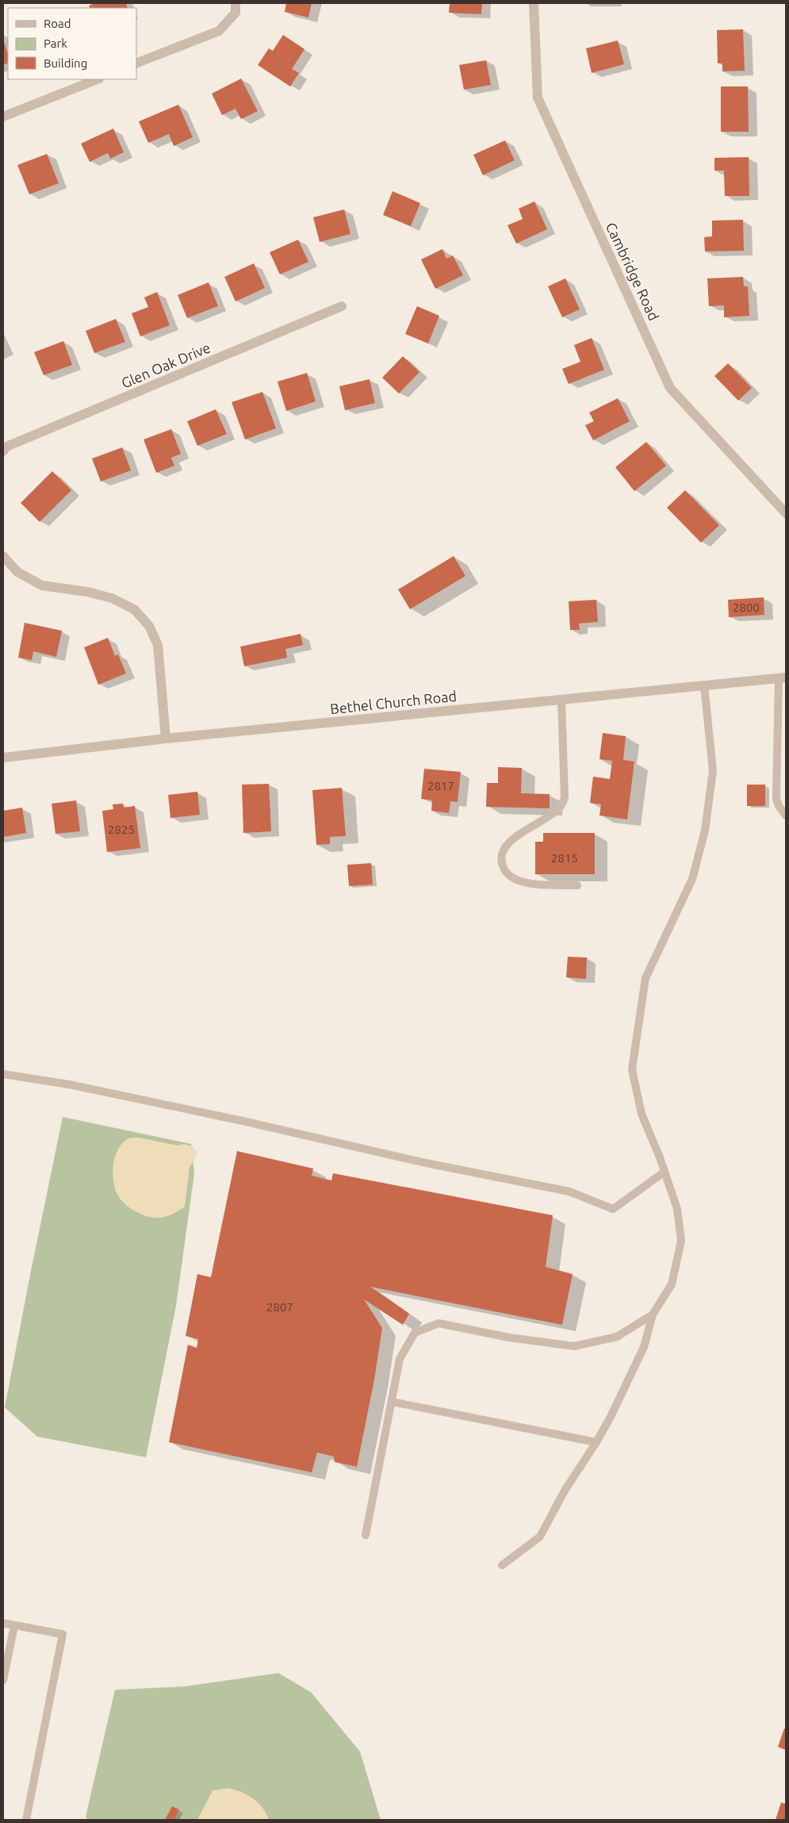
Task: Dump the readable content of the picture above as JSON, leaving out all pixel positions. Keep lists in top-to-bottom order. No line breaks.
{"streets":{"street":["Cambridge Road","Glen Oak Drive","Bethel Church Road"]},"house_numbers":["2800","2817","2825","2815","2807"],"legend":["Road","Park","Building"]}
